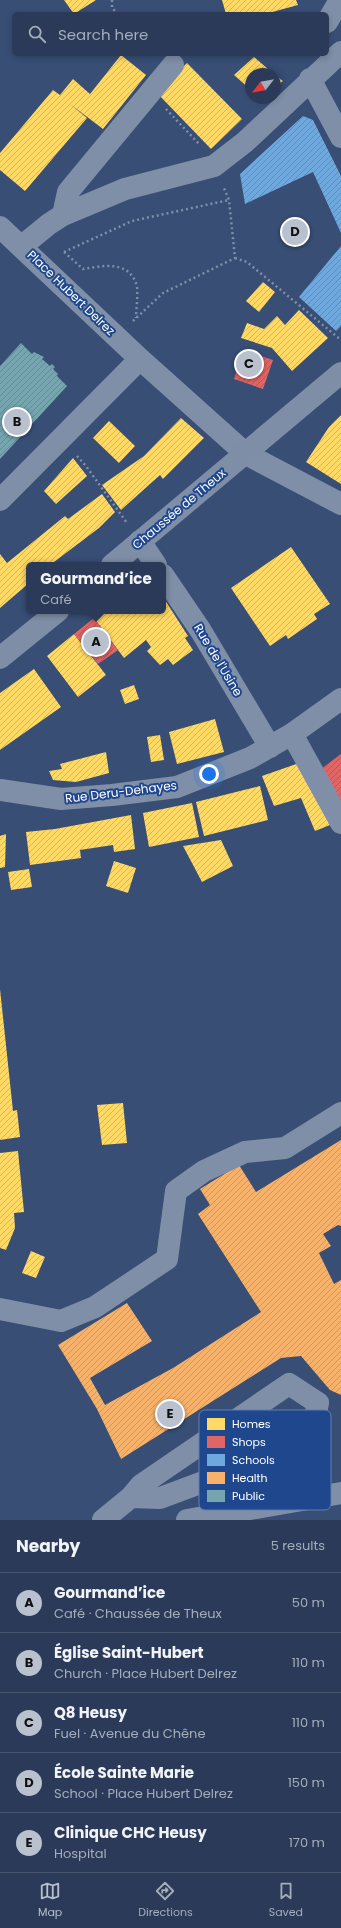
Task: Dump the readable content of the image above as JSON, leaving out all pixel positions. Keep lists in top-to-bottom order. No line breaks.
{"streets":{"main road":["Chaussée de Theux"],"street":["Place Hubert Delrez","Rue de l'Usine","Rue Deru-Dehayes"]},"crossings":[["Place Hubert Delrez","Chaussée de Theux"],["Rue de l'Usine","Rue Deru-Dehayes"]],"legend":["Homes","Shops","Schools","Health","Public"],"north":"bottom left","page":{"search":"Search here","pins":["D","C","B","A","E"],"popup":["Gourmand’ice","Café"],"heading":["Nearby","5 results"],"list":[{"mark":"A","name":"Gourmand’ice","note":"Café · Chaussée de Theux","value":"50 m"},{"mark":"B","name":"Église Saint-Hubert","note":"Church · Place Hubert Delrez","value":"110 m"},{"mark":"C","name":"Q8 Heusy","note":"Fuel · Avenue du Chêne","value":"110 m"},{"mark":"D","name":"École Sainte Marie","note":"School · Place Hubert Delrez","value":"150 m"},{"mark":"E","name":"Clinique CHC Heusy","note":"Hospital","value":"170 m"}],"nav":["Map","Directions","Saved"]}}
